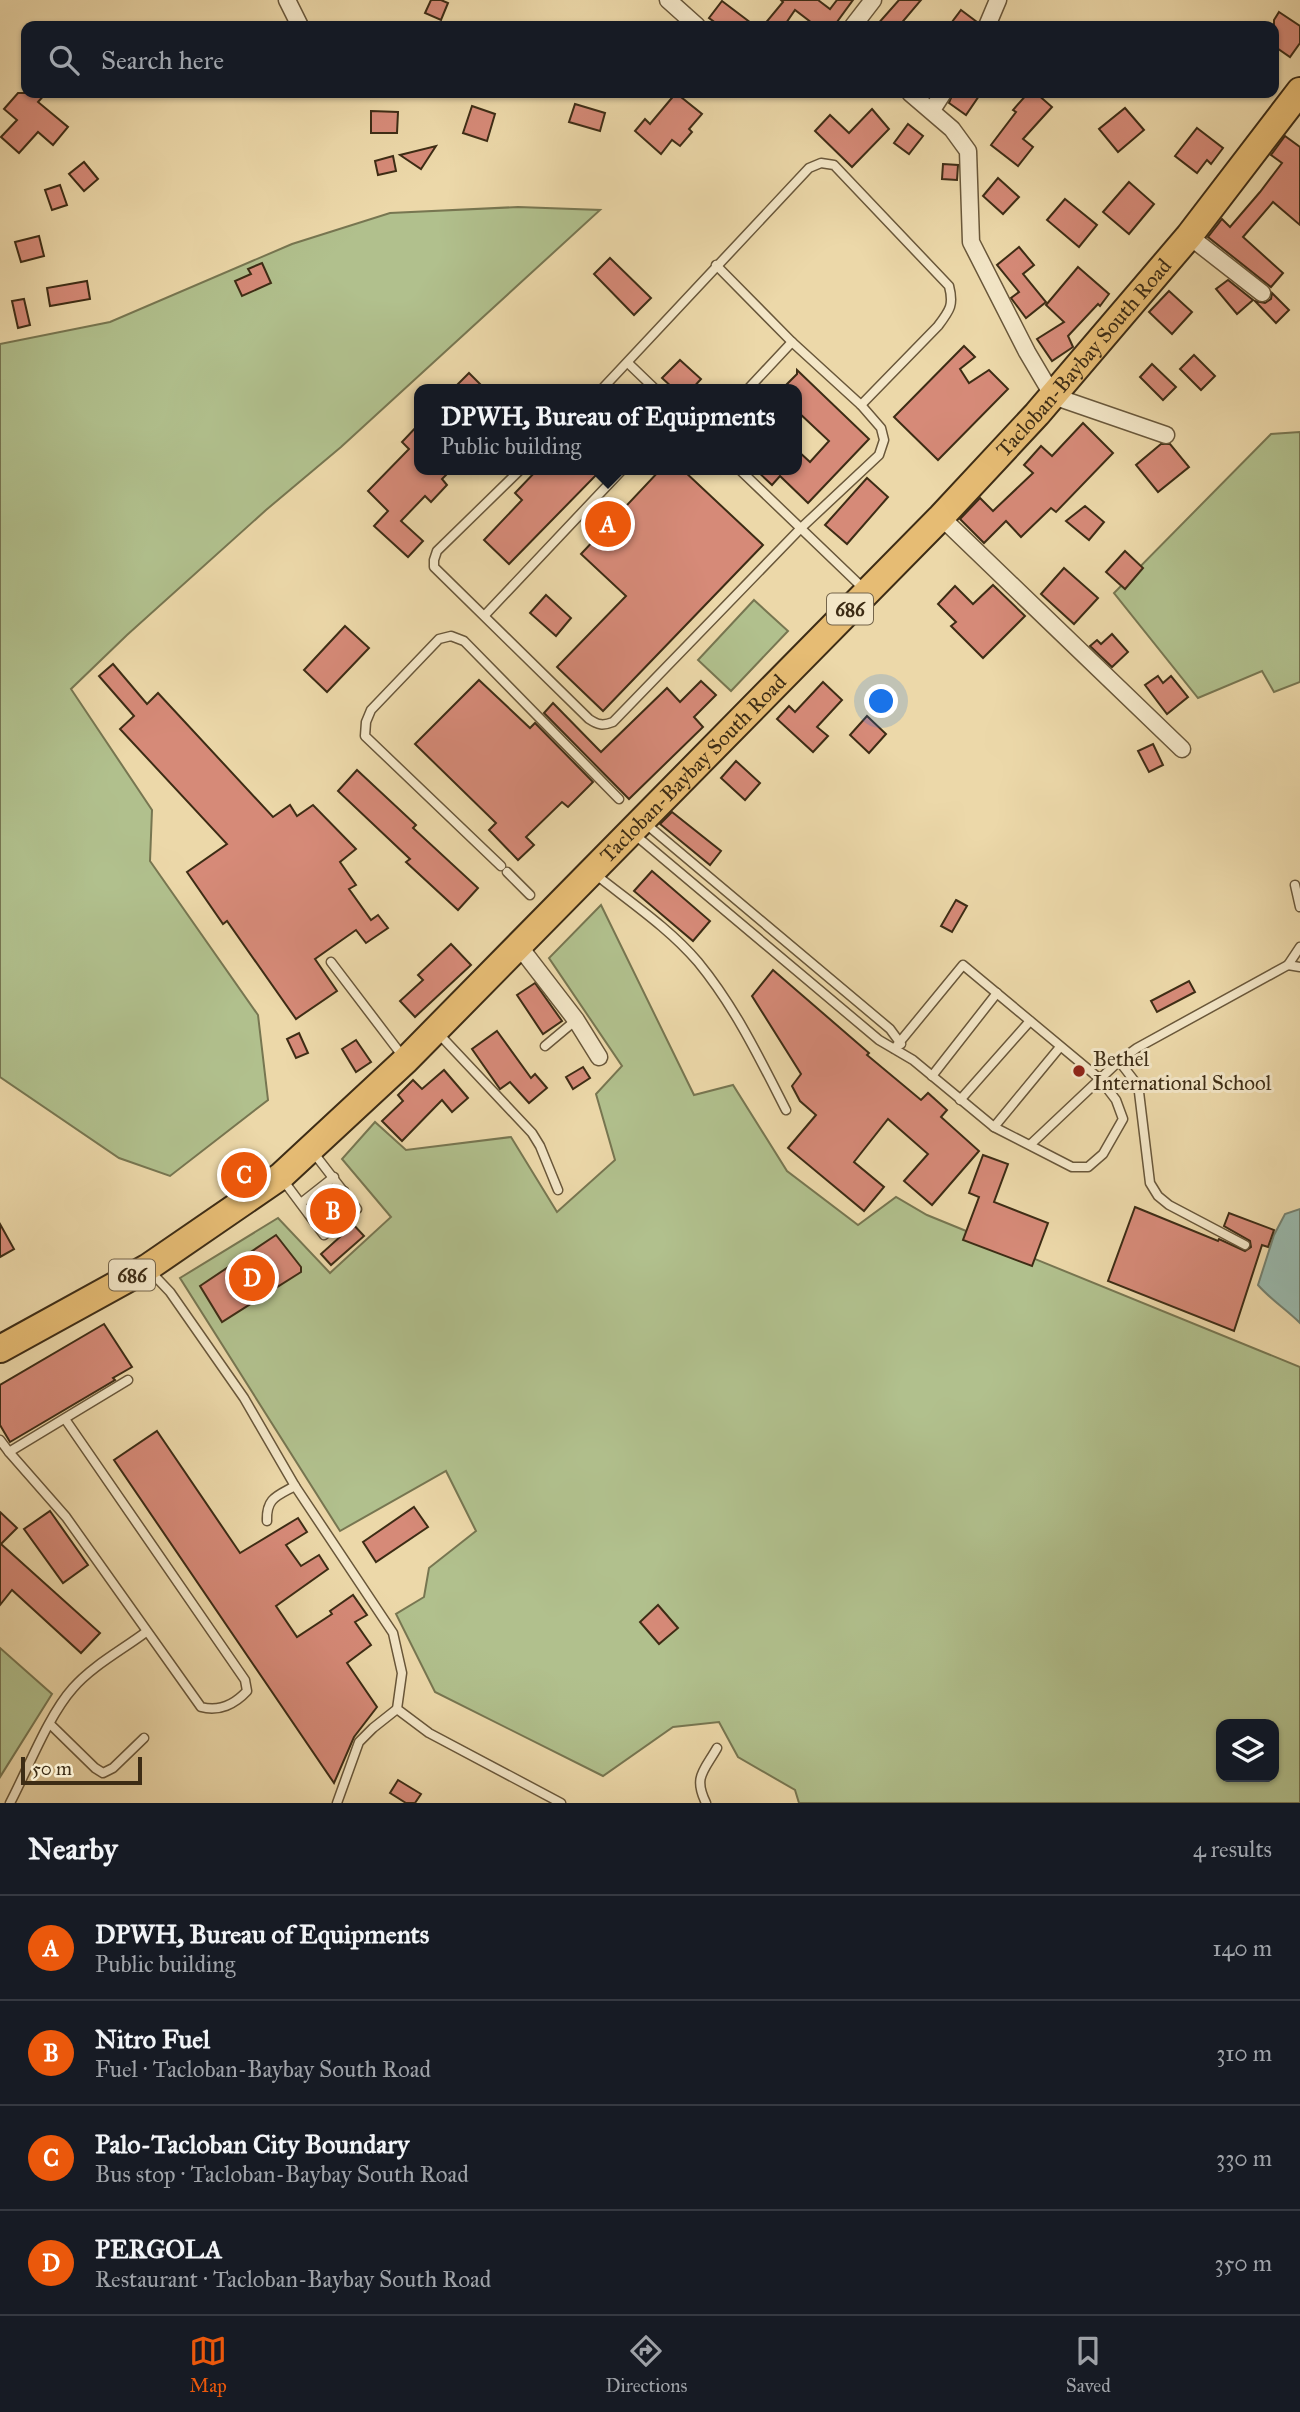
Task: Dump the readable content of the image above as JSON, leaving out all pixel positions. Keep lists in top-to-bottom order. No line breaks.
{"streets":{"main road":["Tacloban-Baybay South Road","686"]},"places":["Bethel International School"],"scale_bar":"50 m","page":{"search":"Search here","popup":["DPWH, Bureau of Equipments","Public building"],"pins":["A","C","B","D"],"scale":"50 m","heading":["Nearby","4 results"],"list":[{"mark":"A","name":"DPWH, Bureau of Equipments","note":"Public building","value":"140 m"},{"mark":"B","name":"Nitro Fuel","note":"Fuel · Tacloban-Baybay South Road","value":"310 m"},{"mark":"C","name":"Palo-Tacloban City Boundary","note":"Bus stop · Tacloban-Baybay South Road","value":"330 m"},{"mark":"D","name":"PERGOLA","note":"Restaurant · Tacloban-Baybay South Road","value":"350 m"}],"nav":["Map","Directions","Saved"]}}
